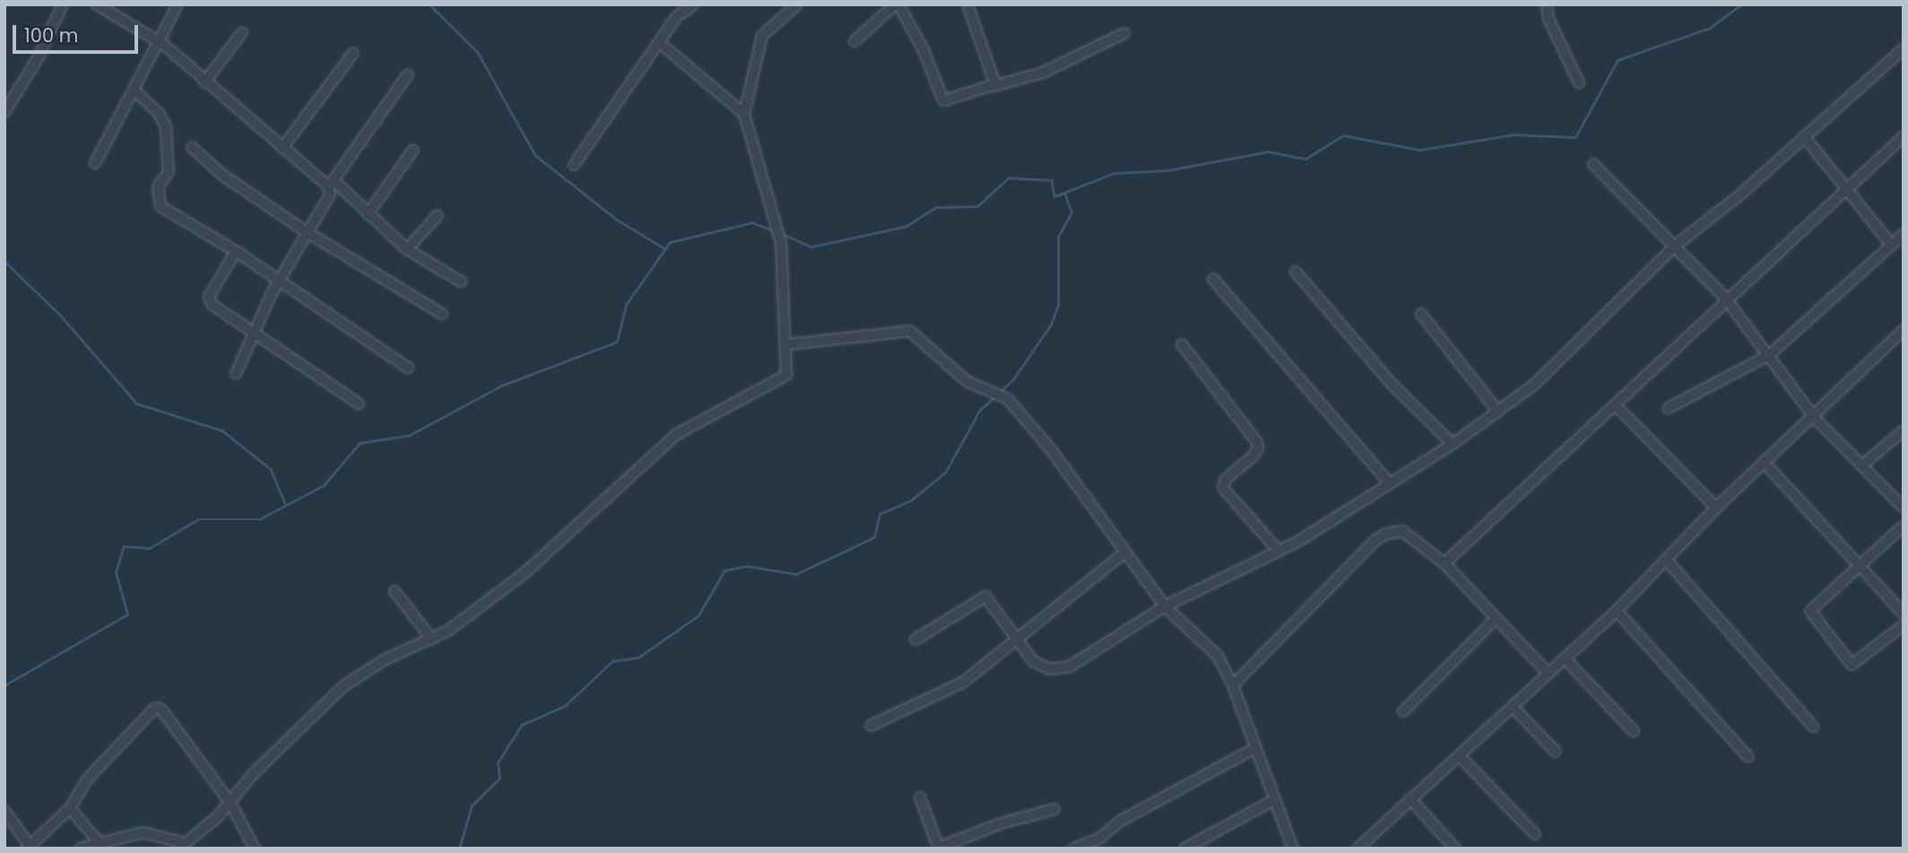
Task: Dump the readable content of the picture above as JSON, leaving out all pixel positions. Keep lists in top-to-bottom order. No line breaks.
{"scale_bar":"100 m"}
